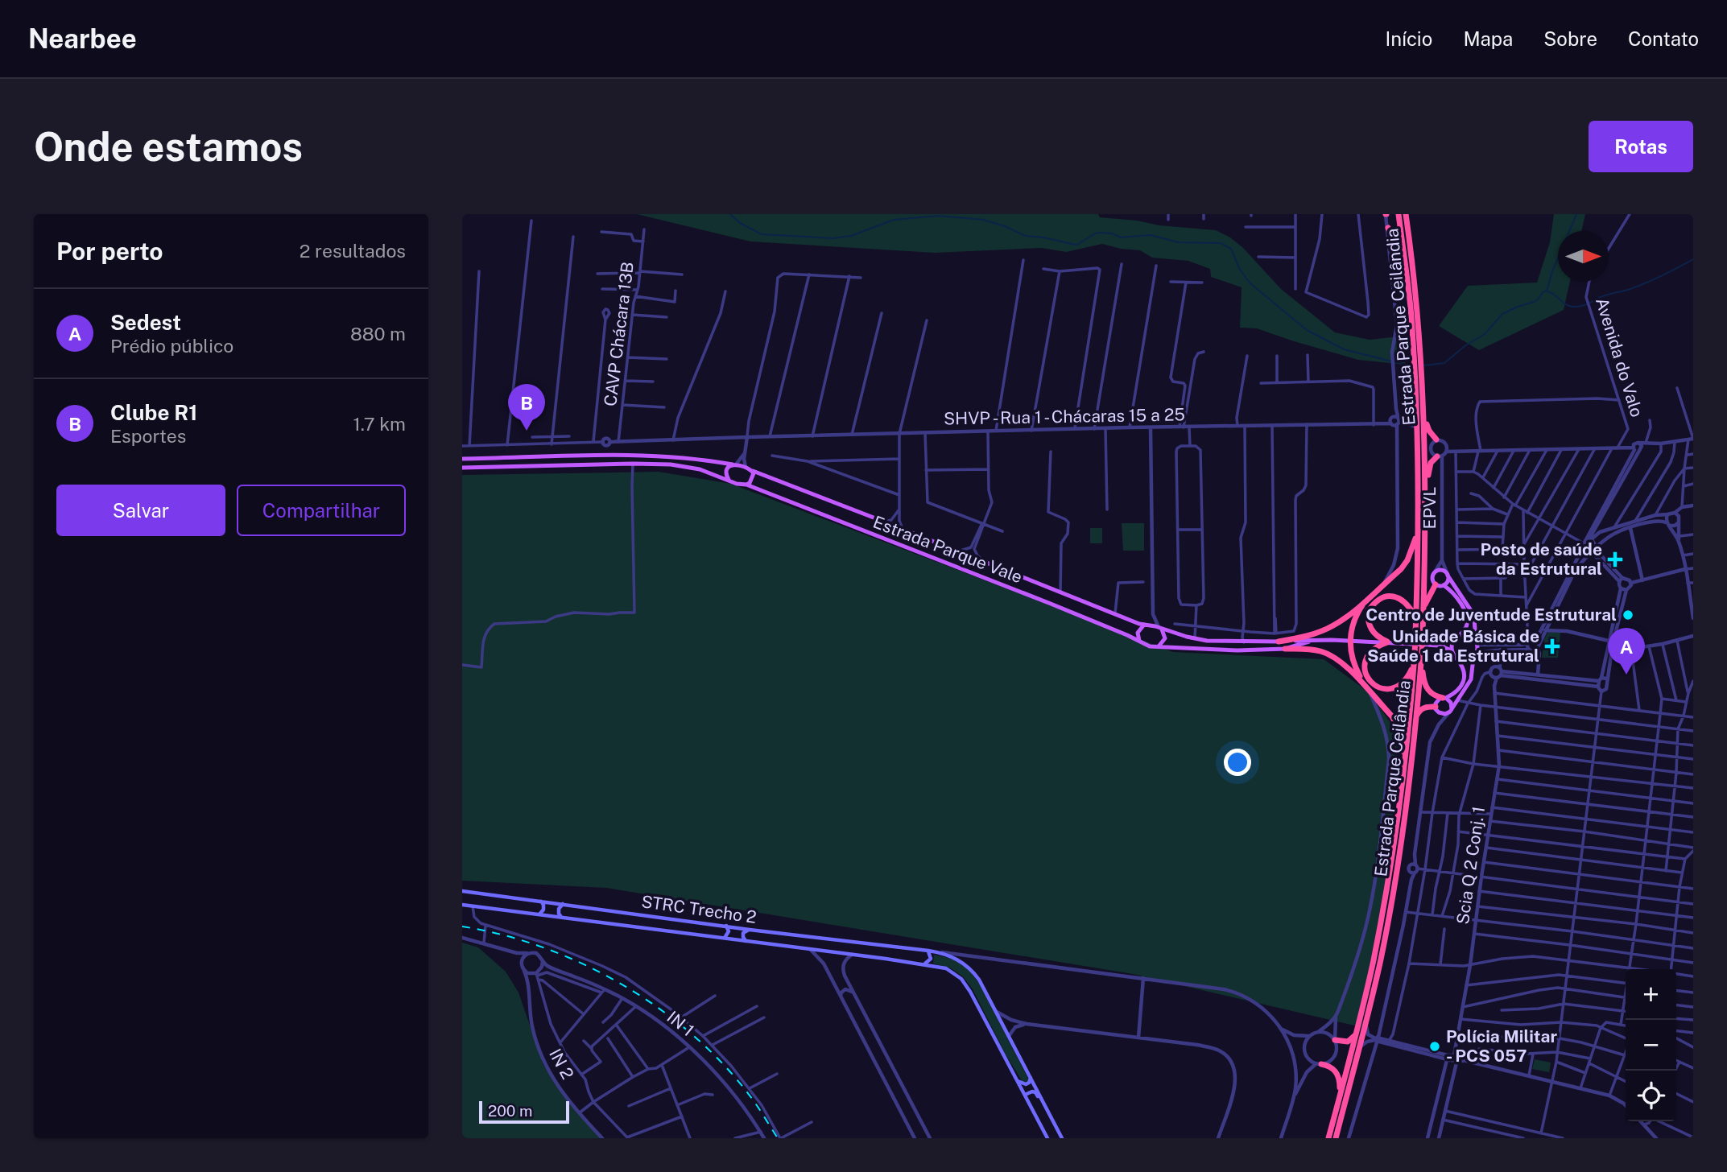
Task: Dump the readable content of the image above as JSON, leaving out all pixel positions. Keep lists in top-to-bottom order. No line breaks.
{"streets":{"highway":["Estrada Parque Ceilândia"],"main road":["EPVL","Estrada Parque Vale","STRC Trecho 2"],"street":["CAVP Chácara 13B","Avenida do Valo","SHVP - Rua 1 - Chácaras 15 a 25","Scia Q 2 Conj. 1","IN 1","IN 2"]},"crossings":[["CAVP Chácara 13B","SHVP - Rua 1 - Chácaras 15 a 25"]],"places":{"health":["Posto de saúde da Estrutural","Unidade Básica de Saúde 1 da Estrutural"],"other":["Centro de Juventude Estrutural","Polícia Militar - PCS 057"]},"scale_bar":"200 m","north":"right","page":{"header":"Nearbee","nav":["Início","Mapa","Sobre","Contato"],"buttons":["Rotas",["Salvar","Compartilhar"]],"title":"Onde estamos","heading":["Por perto","2 resultados"],"list":[{"mark":"A","name":"Sedest","note":"Prédio público","value":"880 m"},{"mark":"B","name":"Clube R1","note":"Esportes","value":"1.7 km"}],"pins":["B","A"],"map_buttons":["+","−"],"scale":"200 m"}}
